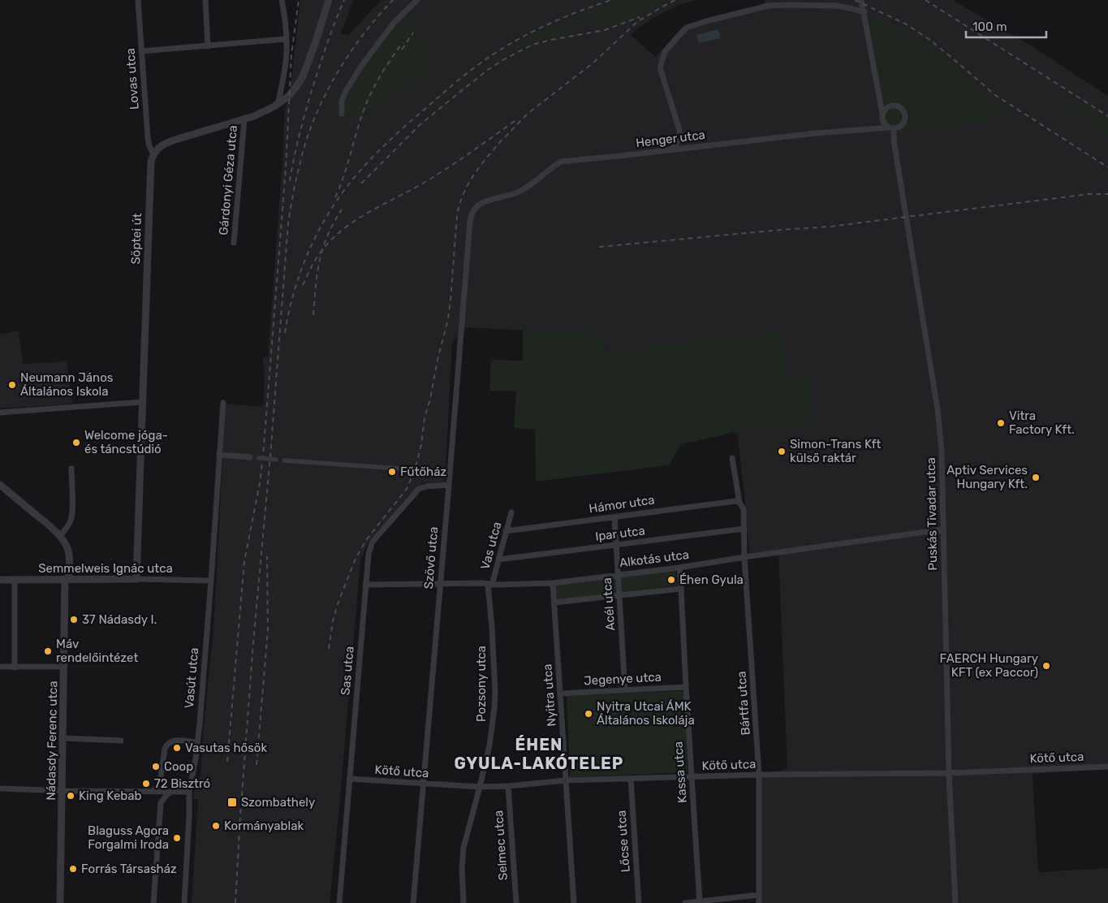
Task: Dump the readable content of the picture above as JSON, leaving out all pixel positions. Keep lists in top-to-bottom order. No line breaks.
{"streets":{"street":["Lovas utca","Henger utca","Gárdonyi Géza utca","Söptei út","Hámor utca","Puskás Tivadar utca","Ipar utca","Vas utca","Szövő utca","Alkotás utca","Semmelweis Ignác utca","Acél utca","Sas utca","Vasút utca","Jegenye utca","Pozsony utca","Nyitra utca","Bártfa utca","Nádasdy Ferenc utca","Kötő utca","Kassa utca","Lőcse utca","Selmec utca"]},"crossings":[["Lovas utca","Söptei út"],["Henger utca","Puskás Tivadar utca"],["Henger utca","Szövő utca"],["Söptei út","Semmelweis Ignác utca"],["Hámor utca","Vas utca"],["Hámor utca","Acél utca"],["Hámor utca","Bártfa utca"],["Puskás Tivadar utca","Alkotás utca"],["Puskás Tivadar utca","Kötő utca"],["Ipar utca","Vas utca"],["Ipar utca","Acél utca"],["Ipar utca","Bártfa utca"],["Vas utca","Alkotás utca"],["Vas utca","Pozsony utca"],["Szövő utca","Alkotás utca"],["Szövő utca","Sas utca"],["Szövő utca","Kötő utca"],["Alkotás utca","Acél utca"],["Alkotás utca","Sas utca"],["Alkotás utca","Pozsony utca"],["Alkotás utca","Nyitra utca"],["Alkotás utca","Bártfa utca"],["Alkotás utca","Kassa utca"],["Semmelweis Ignác utca","Vasút utca"],["Semmelweis Ignác utca","Nádasdy Ferenc utca"],["Acél utca","Jegenye utca"],["Sas utca","Kötő utca"],["Jegenye utca","Nyitra utca"],["Jegenye utca","Kassa utca"],["Pozsony utca","Kötő utca"],["Nyitra utca","Kötő utca"],["Bártfa utca","Kötő utca"],["Kötő utca","Kassa utca"],["Kötő utca","Lőcse utca"],["Kötő utca","Selmec utca"]],"districts":["ÉHEN GYULA-LAKÓTELEP"],"places":{"other":["Neumann János Általános Iskola","Vitra Factory Kft.","Welcome jóga- és táncstúdió","Simon-Trans Kft külső raktár","Fűtőház","Aptiv Services Hungary Kft.","Éhen Gyula","37 Nádasdy I.","Máv rendelőintézet","FAERCH Hungary KFT (ex Paccor)","Nyitra Utcai ÁMK Általános Iskolája","Vasutas hősök","Coop","72 Bisztró","King Kebab","Kormányablak","Blaguss Agora Forgalmi Iroda","Forrás Társasház"],"transit":["Szombathely"]},"scale_bar":"100 m"}
